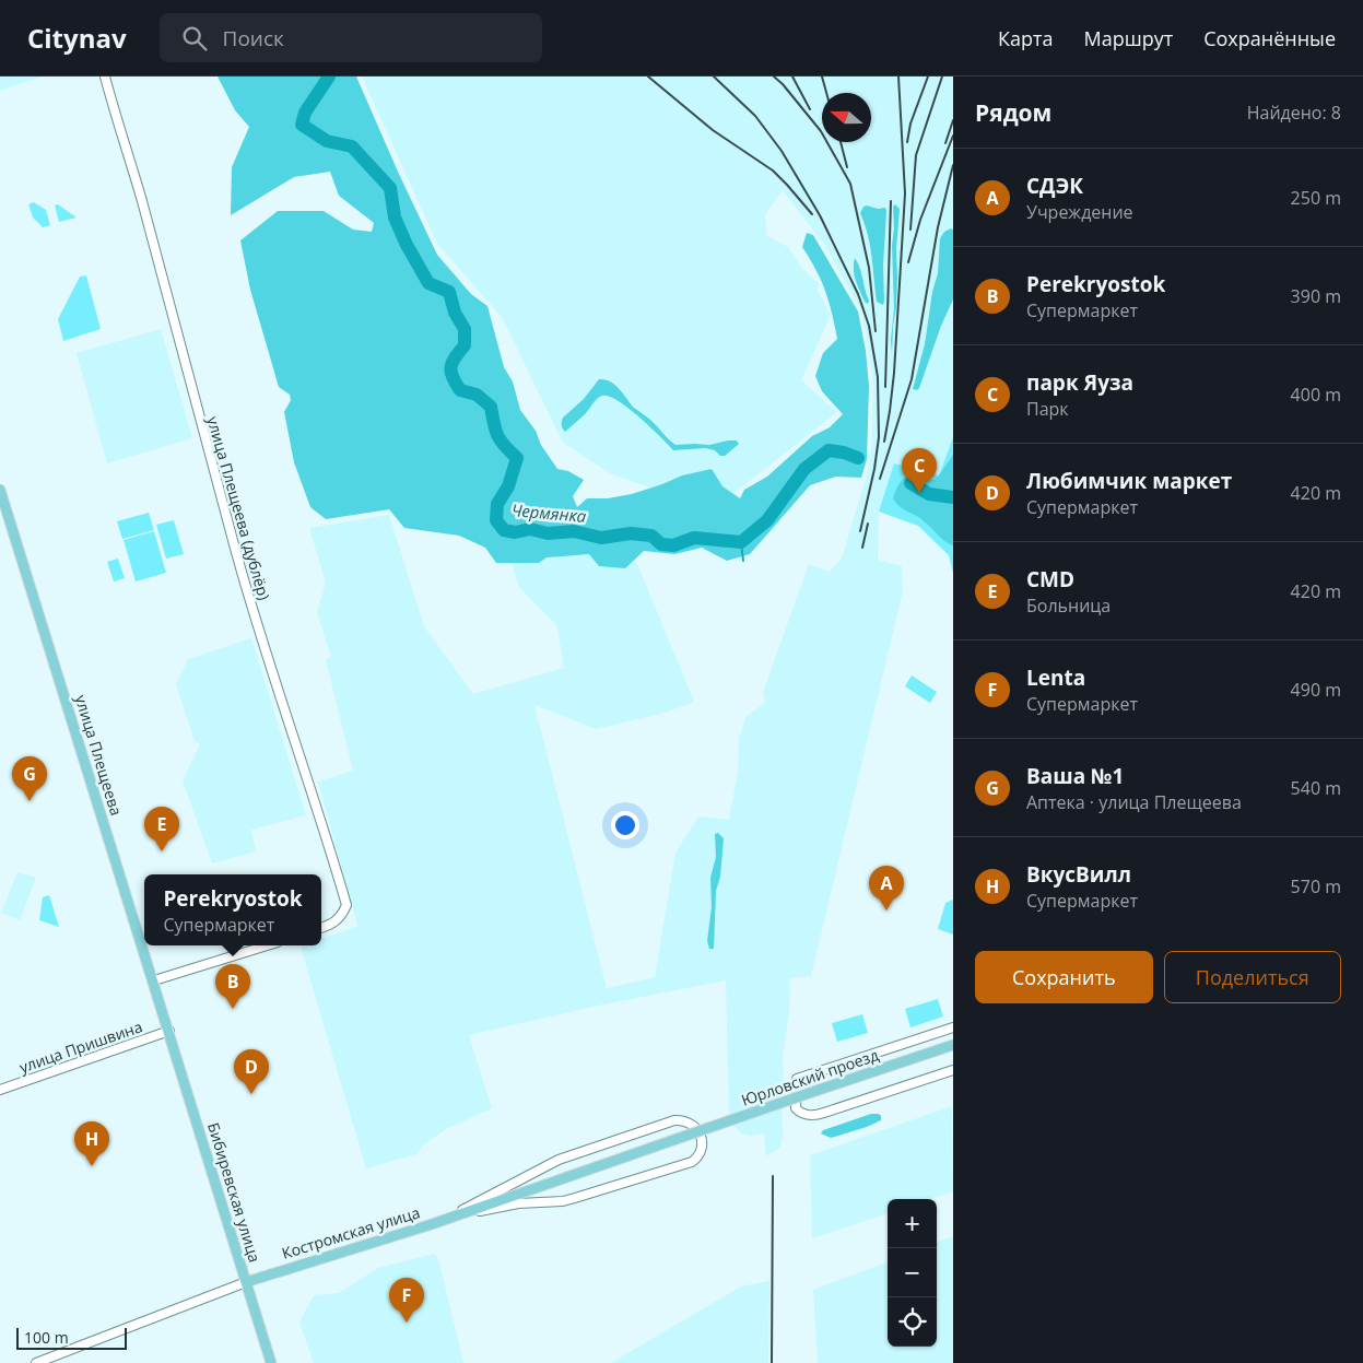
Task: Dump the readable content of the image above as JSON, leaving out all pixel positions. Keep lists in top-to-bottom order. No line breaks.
{"streets":{"main road":["улица Плещеева","Юрловский проезд","Бибиревская улица","Костромская улица"],"street":["улица Плещеева (дублёр)","улица Пришвина"]},"crossings":[["улица Плещеева","улица Пришвина"],["улица Плещеева","Бибиревская улица"],["улица Пришвина","Бибиревская улица"],["Юрловский проезд","Костромская улица"],["Бибиревская улица","Костромская улица"]],"water":["Чермянка"],"scale_bar":"100 m","north":"left","page":{"header":"Citynav","search":"Поиск","nav":["Карта","Маршрут","Сохранённые"],"heading":["Рядом","Найдено: 8"],"list":[{"mark":"A","name":"СДЭК","note":"Учреждение","value":"250 m"},{"mark":"B","name":"Perekryostok","note":"Супермаркет","value":"390 m"},{"mark":"C","name":"парк Яуза","note":"Парк","value":"400 m"},{"mark":"D","name":"Любимчик маркет","note":"Супермаркет","value":"420 m"},{"mark":"E","name":"CMD","note":"Больница","value":"420 m"},{"mark":"F","name":"Lenta","note":"Супермаркет","value":"490 m"},{"mark":"G","name":"Ваша №1","note":"Аптека · улица Плещеева","value":"540 m"},{"mark":"H","name":"ВкусВилл","note":"Супермаркет","value":"570 m"}],"pins":["C","G","E","A","B","D","H","F"],"popup":["Perekryostok","Супермаркет"],"buttons":["Сохранить","Поделиться"],"map_buttons":["+","−"],"scale":"100 m"}}
